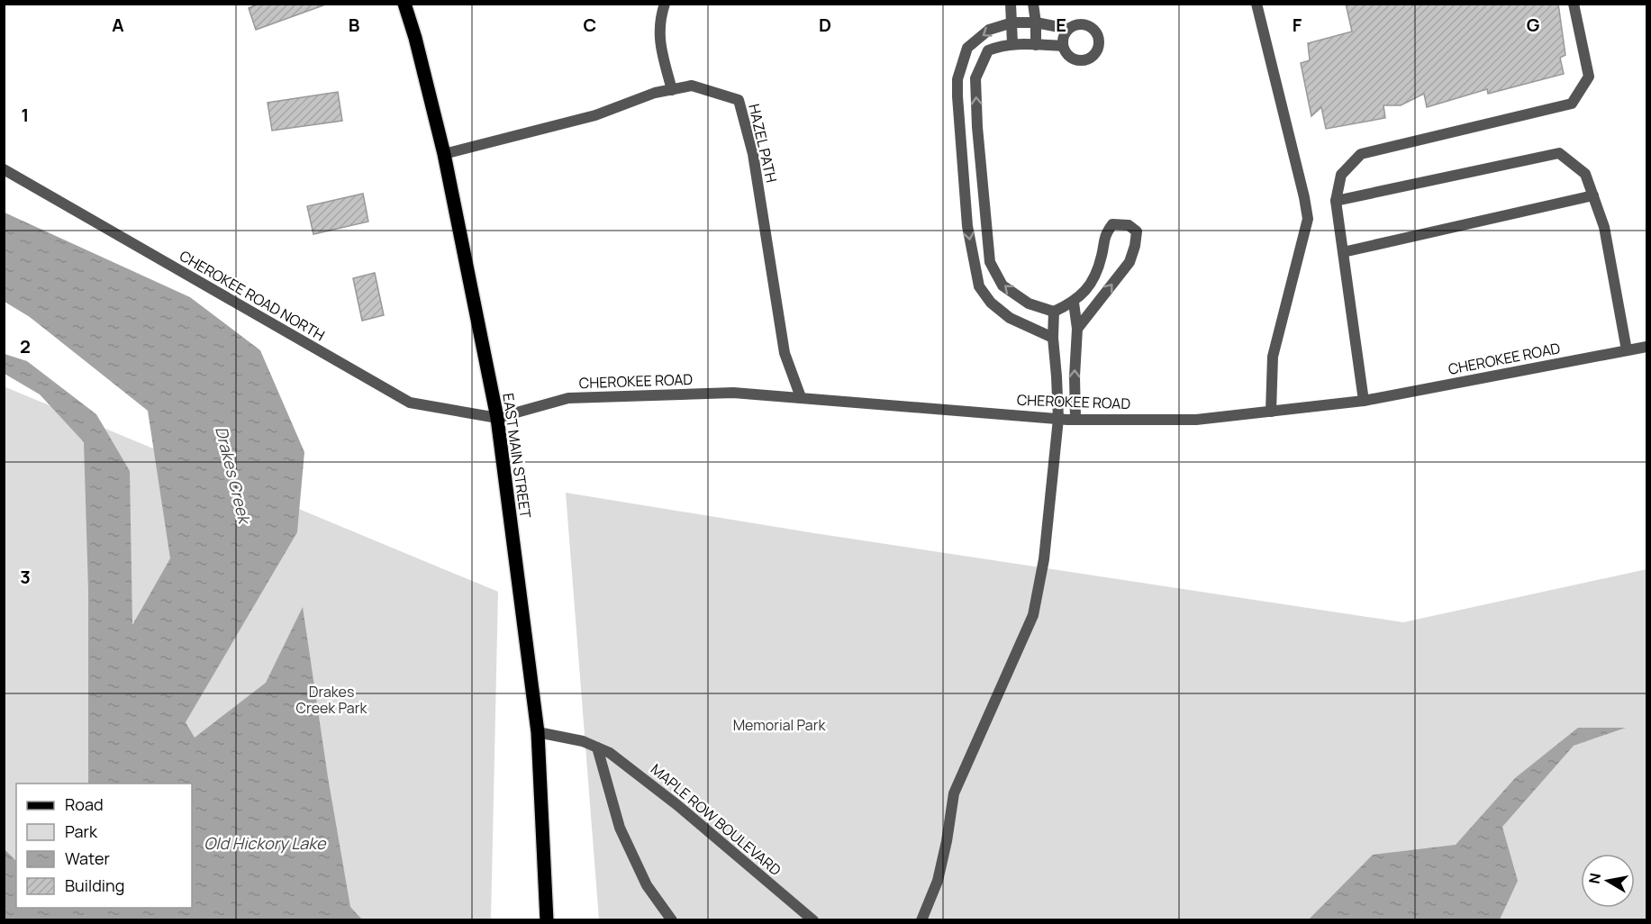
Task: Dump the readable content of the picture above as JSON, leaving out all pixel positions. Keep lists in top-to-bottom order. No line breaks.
{"streets":{"main road":["EAST MAIN STREET"],"street":["HAZEL PATH","CHEROKEE ROAD NORTH","CHEROKEE ROAD","MAPLE ROW BOULEVARD"]},"crossings":[["HAZEL PATH","CHEROKEE ROAD"],["HAZEL PATH","EAST MAIN STREET"],["CHEROKEE ROAD NORTH","CHEROKEE ROAD"],["CHEROKEE ROAD NORTH","EAST MAIN STREET"],["CHEROKEE ROAD","EAST MAIN STREET"],["EAST MAIN STREET","MAPLE ROW BOULEVARD"]],"water":["Drakes Creek","Old Hickory Lake"],"parks":["Drakes Creek Park","Memorial Park"],"legend":["Road","Park","Water","Building"],"north":"left","grid":{"columns":["A","B","C","D","E","F","G"],"rows":["1","2","3"]}}
